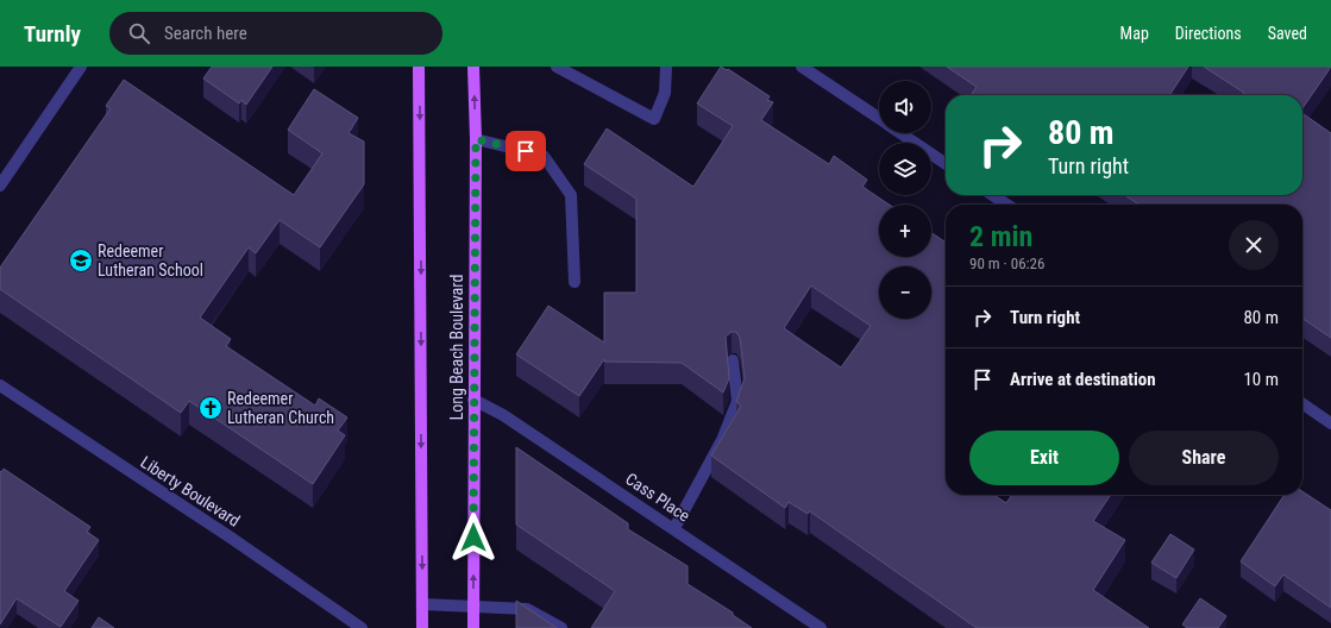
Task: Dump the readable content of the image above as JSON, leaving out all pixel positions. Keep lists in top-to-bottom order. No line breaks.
{"streets":{"main road":["Long Beach Boulevard"],"street":["Liberty Boulevard","Cass Place"]},"crossings":[["Long Beach Boulevard","Cass Place"]],"places":{"school or university":["Redeemer Lutheran School"],"church":["Redeemer Lutheran Church"]},"page":{"header":"Turnly","search":"Search here","nav":["Map","Directions","Saved"],"map_buttons":["+","−"],"turn":["80 m","Turn right"],"heading":["2 min","90 m · 06:26"],"list":[{"name":"Turn right","value":"80 m"},{"name":"Arrive at destination","value":"10 m"}],"buttons":["Exit","Share"]}}
